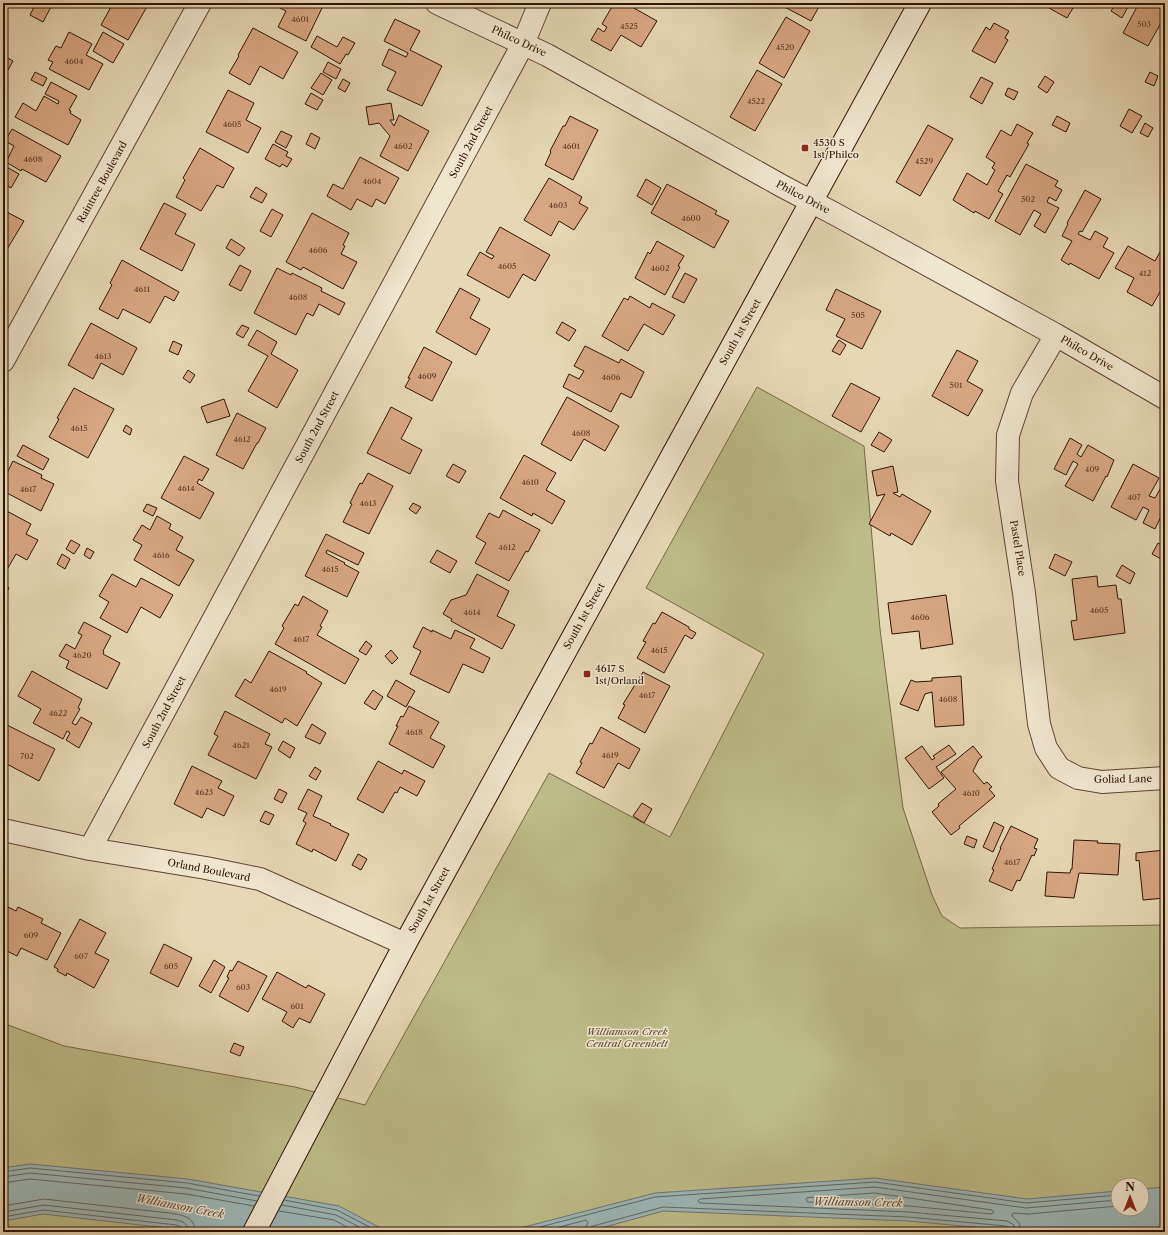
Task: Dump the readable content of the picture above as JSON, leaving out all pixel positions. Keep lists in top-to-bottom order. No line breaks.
{"streets":{"street":["Philco Drive","South 2nd Street","Raintree Boulevard","South 1st Street","Pastel Place","Goliad Lane","Orland Boulevard"]},"crossings":[["Philco Drive","South 2nd Street"],["Philco Drive","South 1st Street"],["Philco Drive","Pastel Place"],["South 2nd Street","Orland Boulevard"],["South 1st Street","Orland Boulevard"],["Pastel Place","Goliad Lane"]],"water":["Williamson Creek"],"parks":["Williamson Creek Central Greenbelt"],"places":{"transit":["4530 S 1st/Philco","4617 S 1st/Orland"]},"house_numbers":["4601","503","4525","4520","4604","4522","4605","4602","4601","4608","4529","4604","502","4603","4600","4606","4605","4602","412","4611","4608","505","4613","4609","4606","501","4615","4608","4612","409","4610","4614","4617","407","4613","4612","4616","4615","4605","4614","4606","4617","4615","4620","4619","4617","4608","4622","4618","4621","4619","702","4623","4610","4617","609","607","605","603","601"],"north":"top"}
